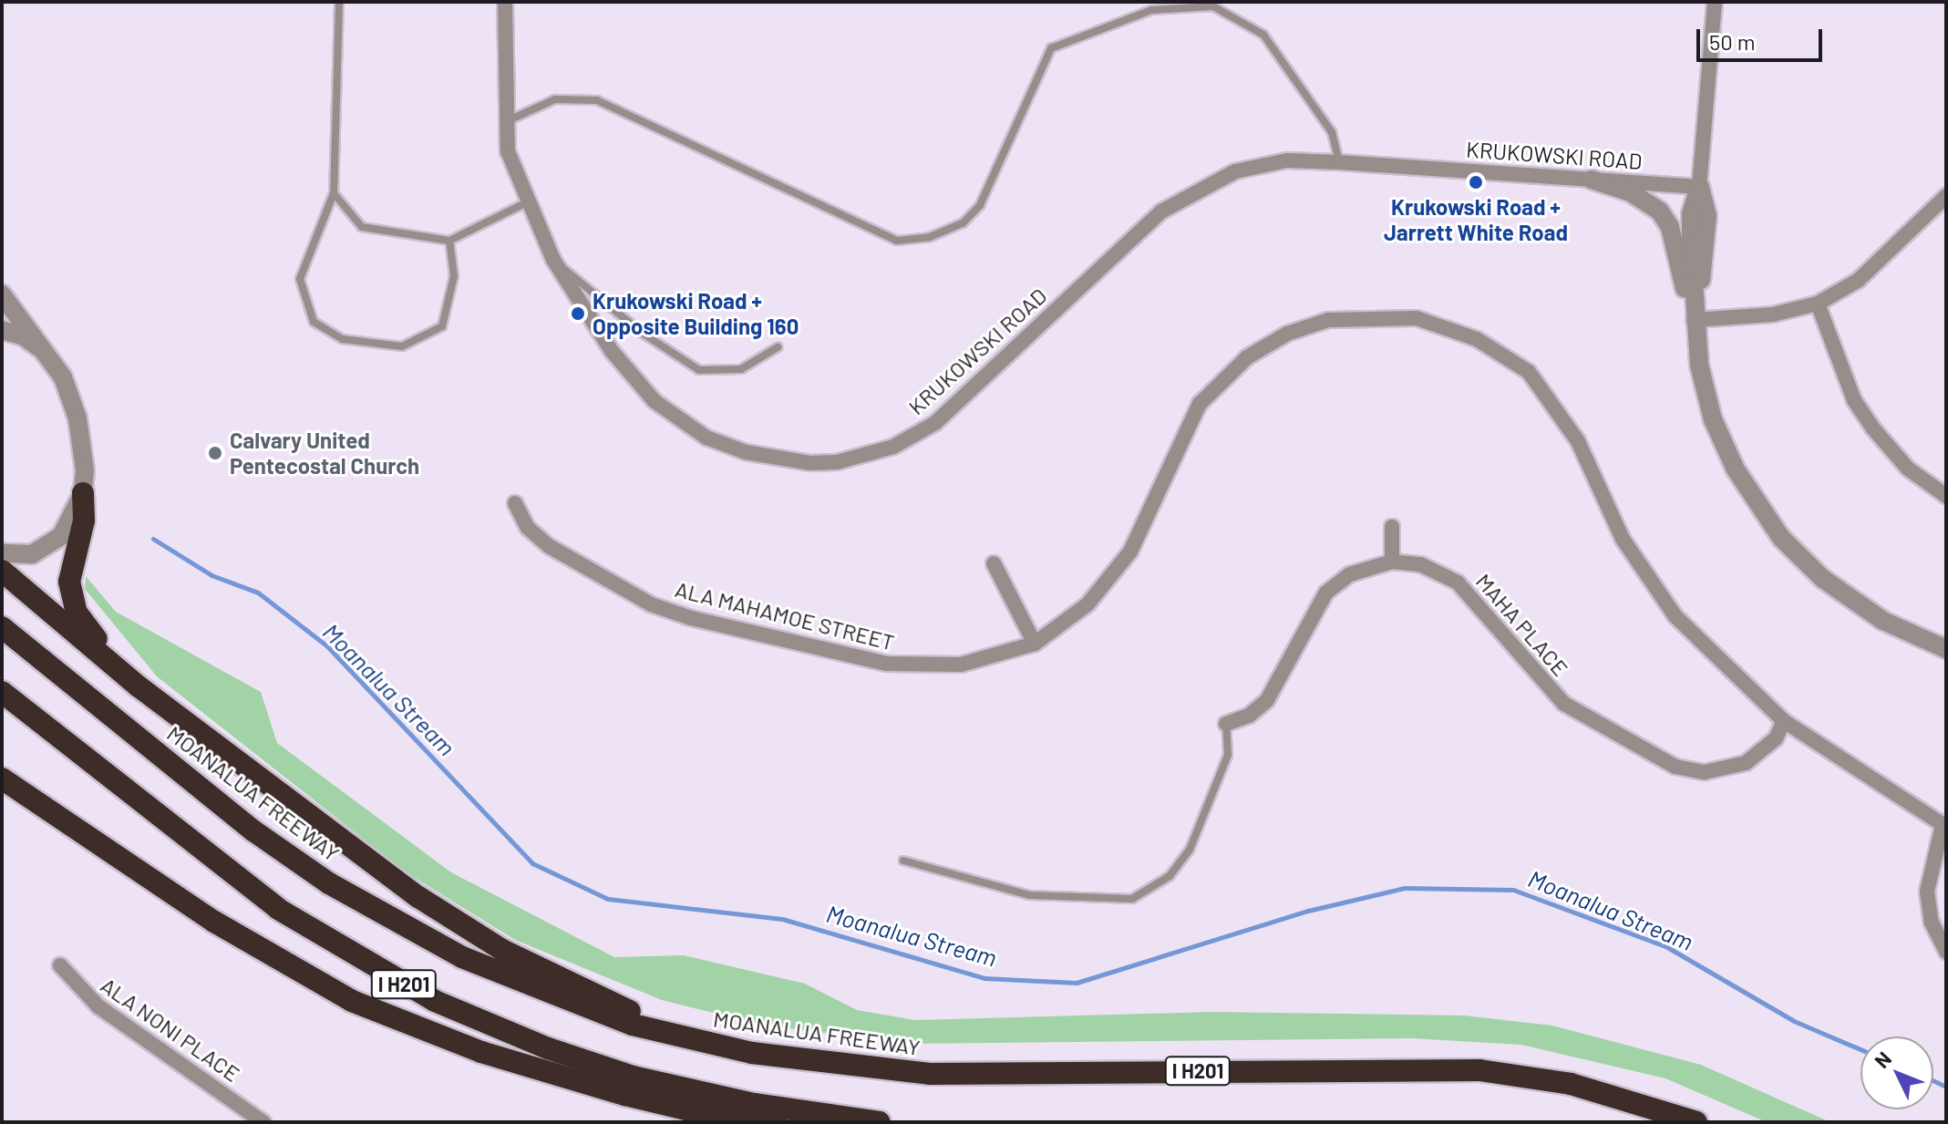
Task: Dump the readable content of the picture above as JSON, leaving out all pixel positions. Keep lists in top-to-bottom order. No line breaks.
{"streets":{"highway":["MOANALUA FREEWAY","I H201"],"street":["KRUKOWSKI ROAD","ALA MAHAMOE STREET","MAHA PLACE","ALA NONI PLACE"]},"crossings":[["ALA MAHAMOE STREET","MAHA PLACE"]],"water":["Moanalua Stream"],"places":["Krukowski Road + Jarrett White Road","Krukowski Road + Opposite Building 160","Calvary United Pentecostal Church"],"scale_bar":"50 m","north":"top left"}
